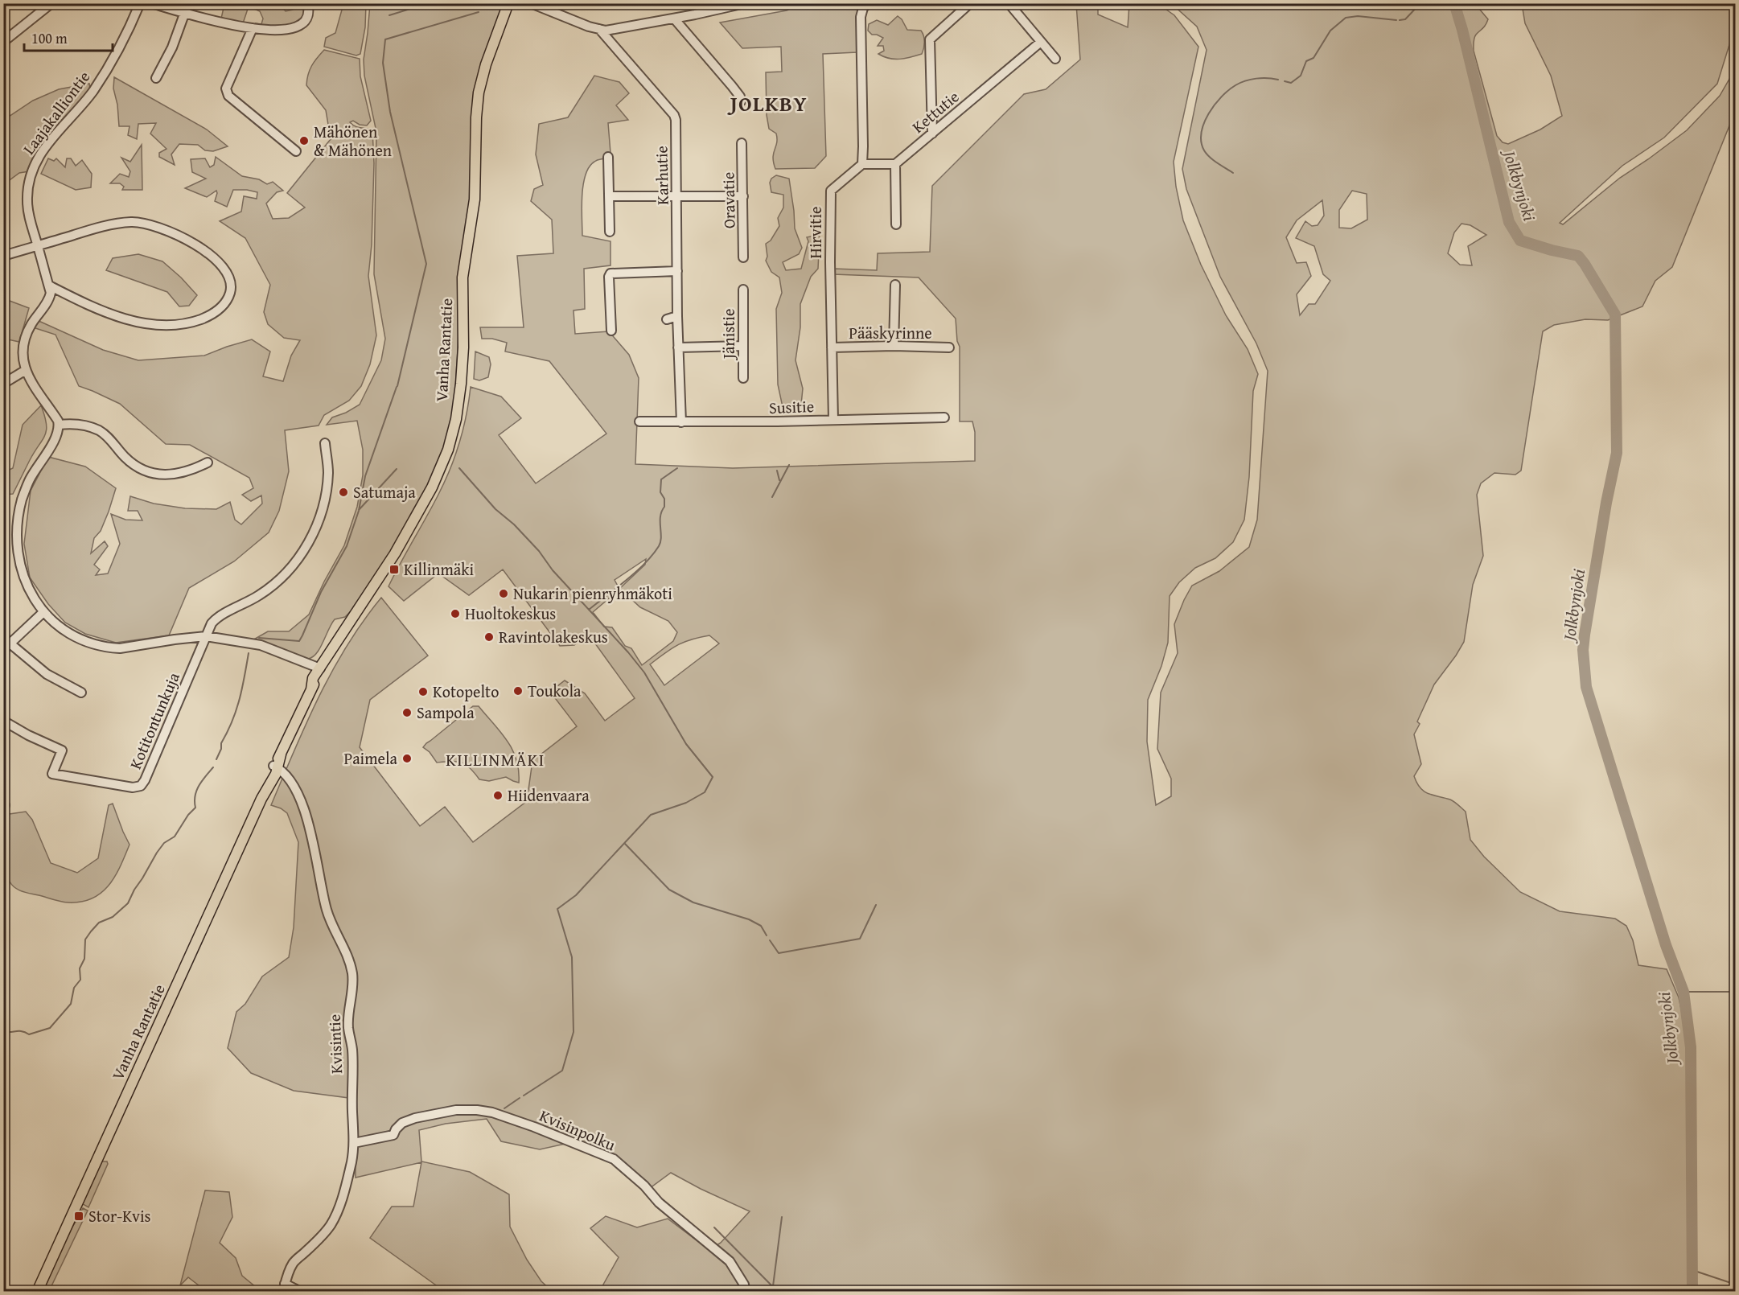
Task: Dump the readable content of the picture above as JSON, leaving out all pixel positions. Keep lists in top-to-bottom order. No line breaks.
{"streets":{"main road":["Vanha Rantatie"],"street":["Kettutie","Laajakalliontie","Karhutie","Oravatie","Hirvitie","Pääskyrinne","Jänistie","Susitie","Kotitontunkuja","Kvisintie","Kvisinpolku"]},"crossings":[["Karhutie","Susitie"],["Hirvitie","Pääskyrinne"],["Hirvitie","Susitie"],["Vanha Rantatie","Kvisintie"],["Kvisintie","Kvisinpolku"]],"districts":["JOLKBY","KILLINMÄKI"],"water":["Jolkbynjoki"],"places":{"other":["Mähönen & Mähönen","Satumaja","Nukarin pienryhmäkoti","Huoltokeskus","Ravintolakeskus","Toukola","Kotopelto","Sampola","Paimela","Hiidenvaara"],"transit":["Killinmäki","Stor-Kvis"]},"scale_bar":"100 m"}
